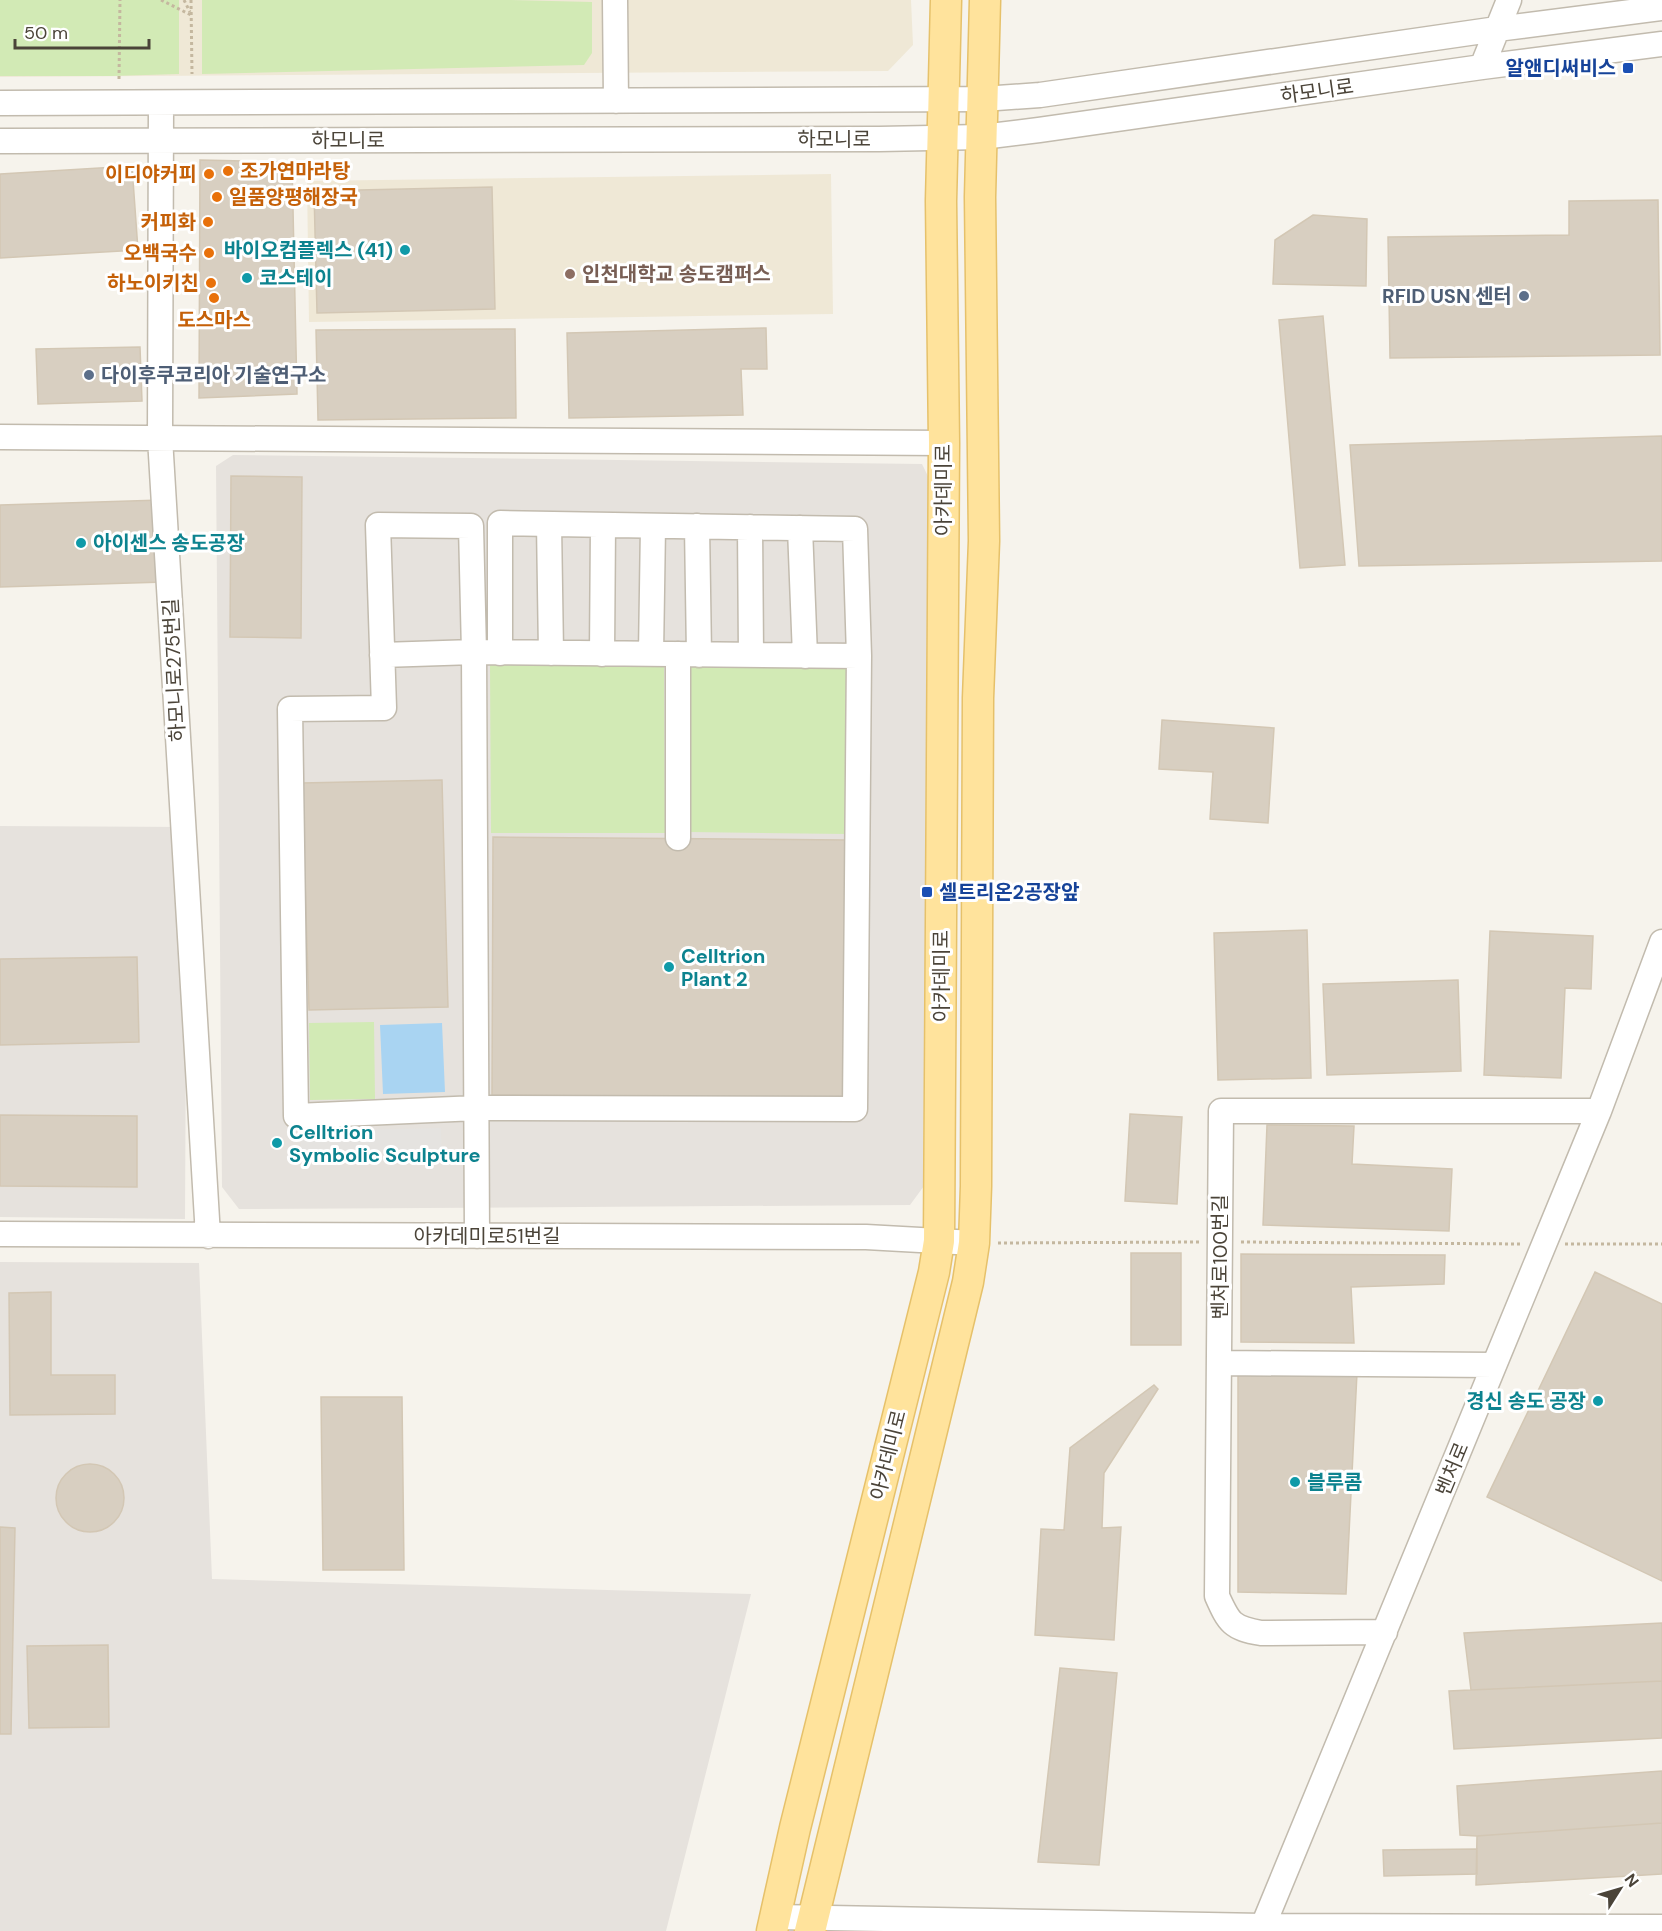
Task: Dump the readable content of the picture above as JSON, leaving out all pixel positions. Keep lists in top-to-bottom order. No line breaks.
{"streets":{"main road":["아카데미로"],"street":["하모니로","하모니로275번길","아카데미로51번길","벤처로100번길","벤처로"]},"crossings":[["하모니로","아카데미로"],["하모니로","하모니로275번길"],["아카데미로","아카데미로51번길"],["하모니로275번길","아카데미로51번길"],["벤처로100번길","벤처로"]],"places":{"transit":["알앤디써비스","셀트리온2공장앞"],"other":["조가연마라탕","이디야커피","일품양평해장국","커피화","바이오컴플렉스 (41)","오백국수","인천대학교 송도캠퍼스","코스테이","하노이키친","RFID USN 센터","도스마스","다이후쿠코리아 기술연구소","아이센스 송도공장","Celltrion Plant 2","Celltrion Symbolic Sculpture","경신 송도 공장","블루콤"]},"scale_bar":"50 m","north":"top right"}
